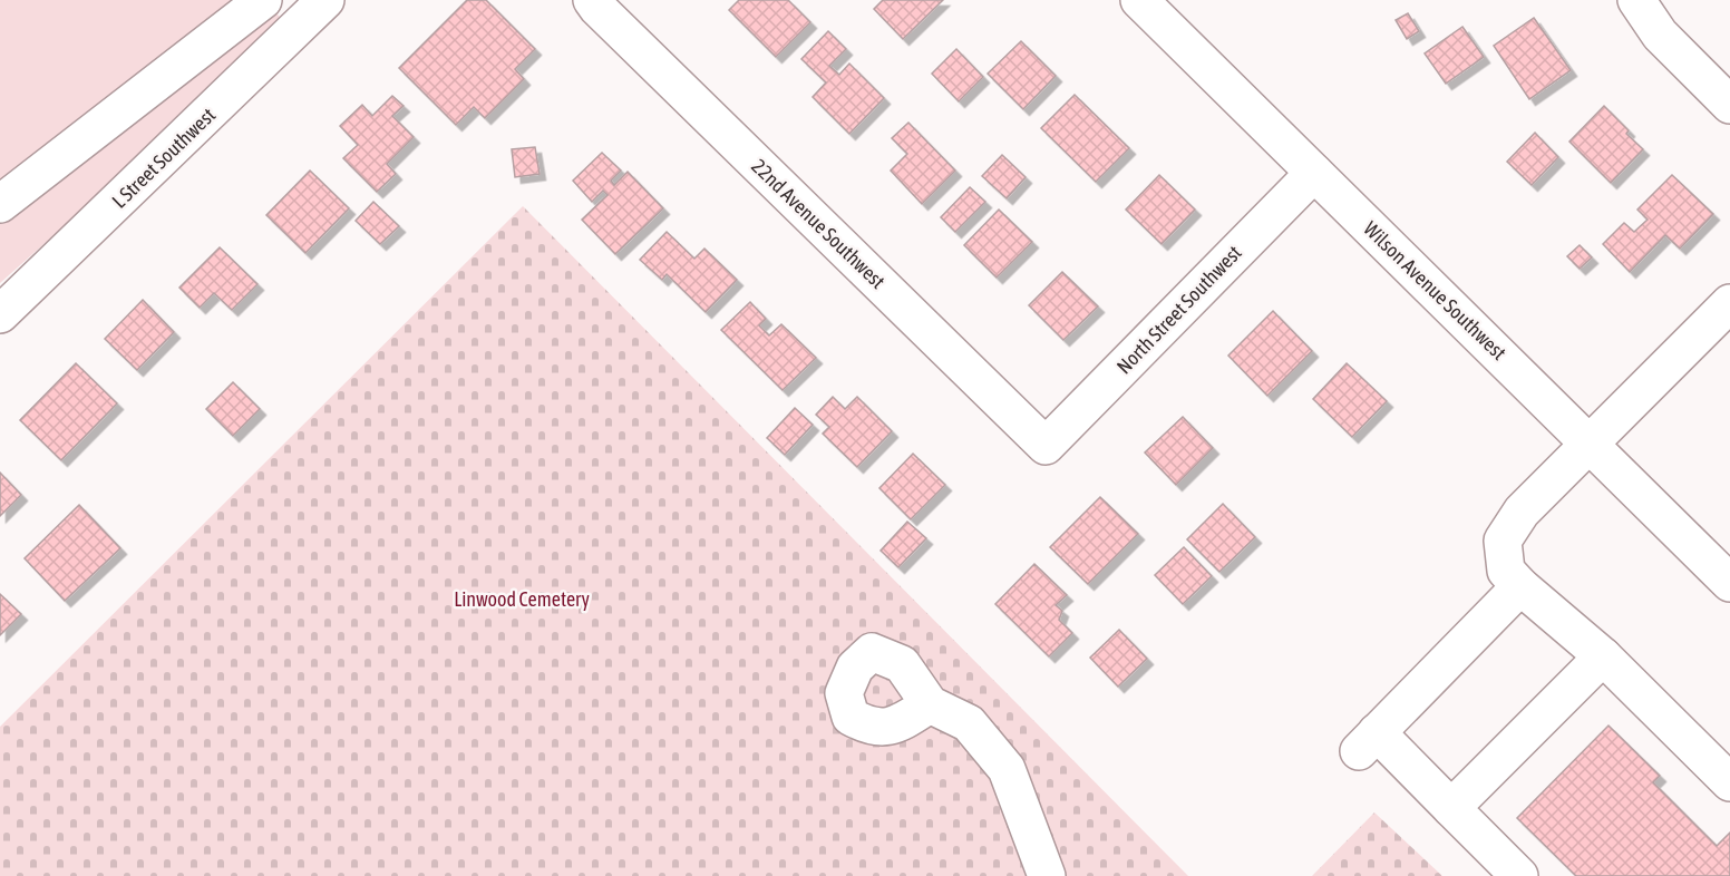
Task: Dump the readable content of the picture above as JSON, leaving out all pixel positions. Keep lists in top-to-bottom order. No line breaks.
{"streets":{"main road":["L Street Southwest","22nd Avenue Southwest","Wilson Avenue Southwest","North Street Southwest"]},"crossings":[["22nd Avenue Southwest","North Street Southwest"],["Wilson Avenue Southwest","North Street Southwest"]],"parks":["Linwood Cemetery"]}
